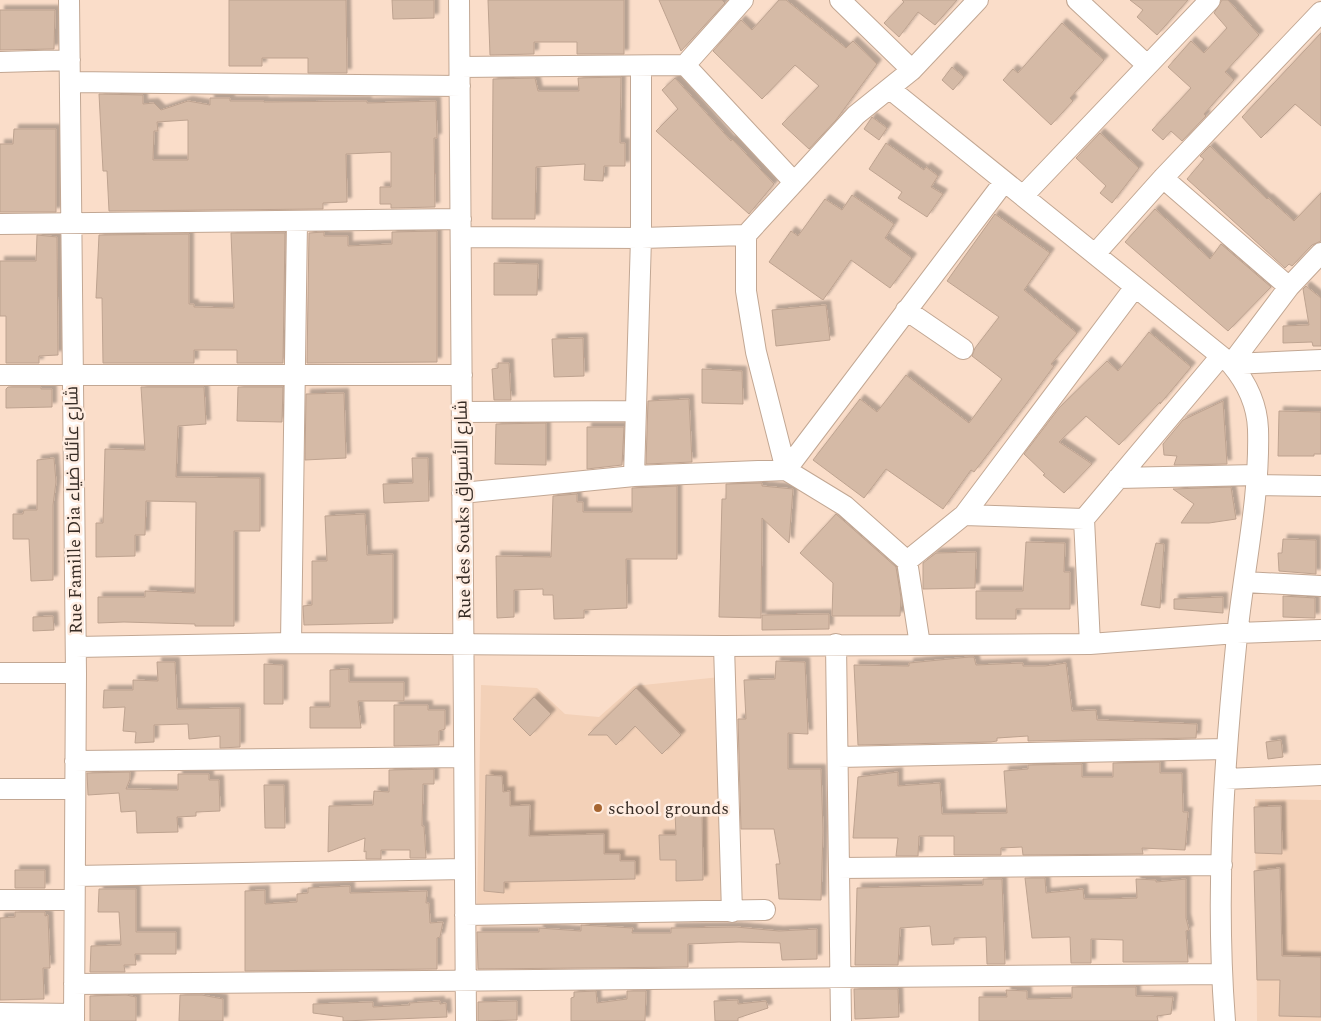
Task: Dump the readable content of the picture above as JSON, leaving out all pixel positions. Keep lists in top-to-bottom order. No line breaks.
{"streets":{"street":["Rue Famille Dia شارع عائلة ضياء","Rue des Souks شارع الأسواق"]},"places":["school grounds"]}
